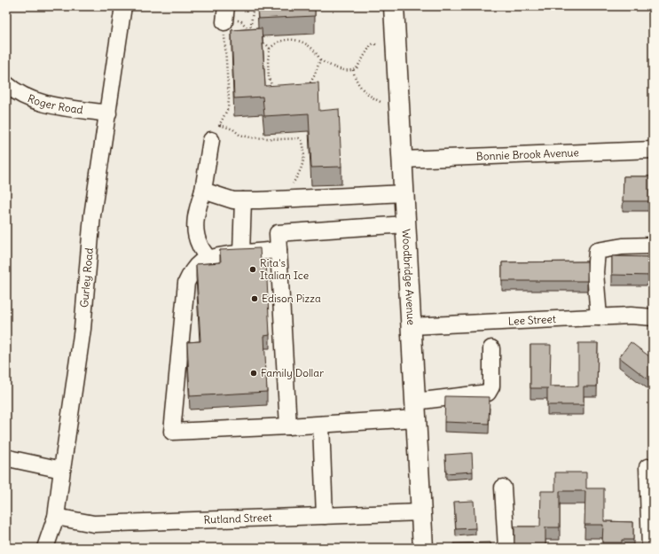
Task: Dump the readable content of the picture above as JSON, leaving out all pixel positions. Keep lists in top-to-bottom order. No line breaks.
{"streets":{"main road":["Woodbridge Avenue"],"street":["Roger Road","Bonnie Brook Avenue","Gurley Road","Lee Street","Rutland Street"]},"crossings":[["Roger Road","Gurley Road"],["Bonnie Brook Avenue","Woodbridge Avenue"],["Gurley Road","Rutland Street"],["Woodbridge Avenue","Lee Street"],["Woodbridge Avenue","Rutland Street"]],"places":["Rita's Italian Ice","Edison Pizza","Family Dollar"]}
